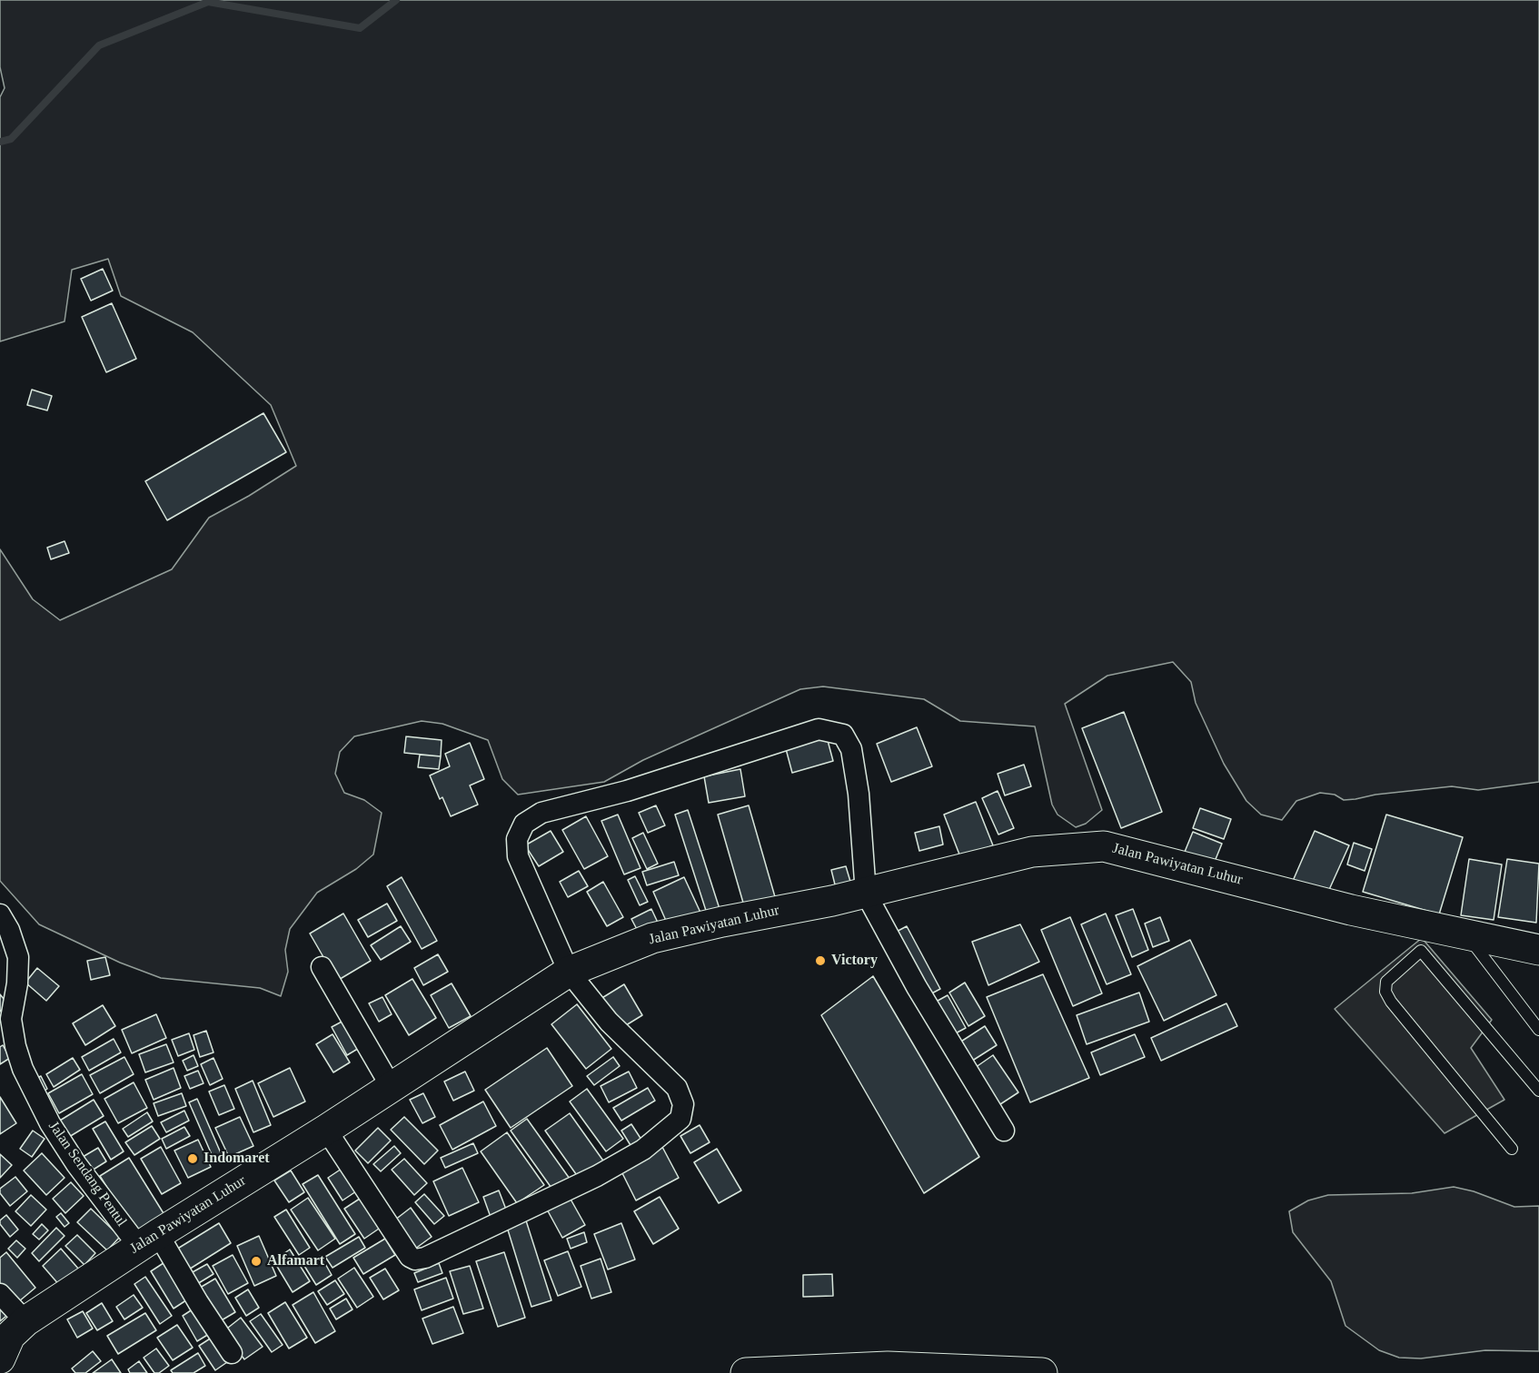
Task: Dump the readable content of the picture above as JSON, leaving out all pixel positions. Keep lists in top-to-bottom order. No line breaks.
{"streets":{"main road":["Jalan Pawiyatan Luhur"],"street":["Jalan Sendang Pentul"]},"crossings":[["Jalan Pawiyatan Luhur","Jalan Sendang Pentul"]],"places":["Victory","Indomaret","Alfamart"]}
